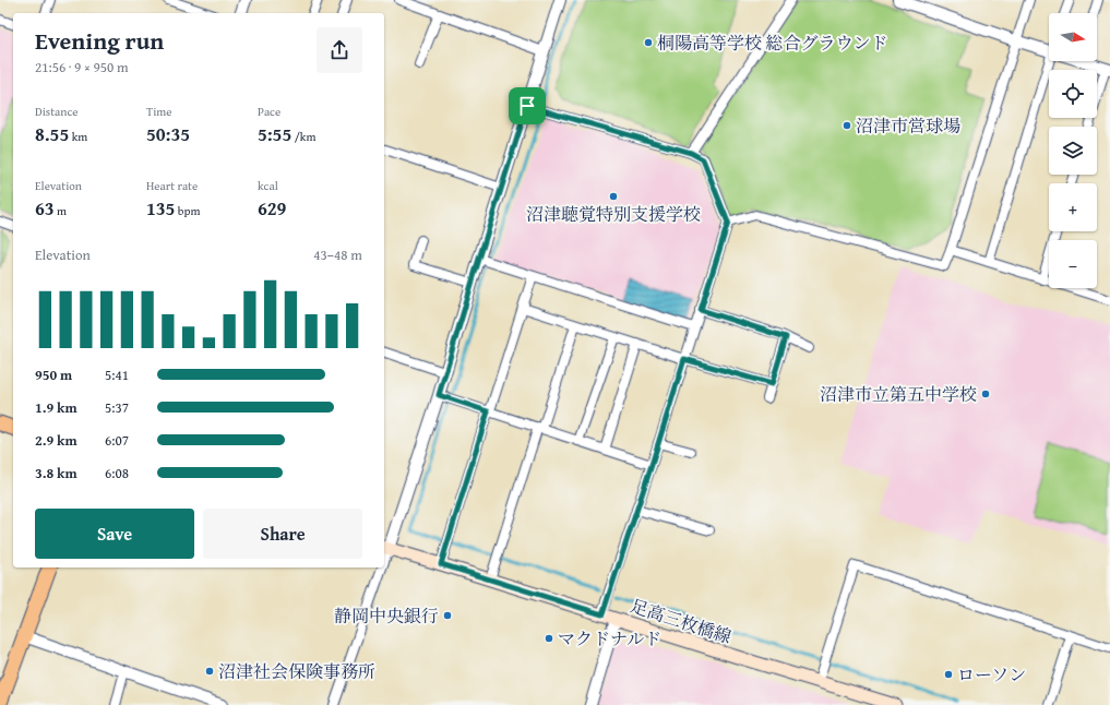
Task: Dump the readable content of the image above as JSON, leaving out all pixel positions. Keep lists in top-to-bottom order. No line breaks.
{"streets":{"main road":["足高三枚橋線"]},"places":["桐陽高等学校 総合グラウンド","沼津市営球場","沼津聴覚特別支援学校","沼津市立第五中学校","静岡中央銀行","マクドナルド","沼津社会保険事務所","ローソン"],"north":"right","page":{"map_buttons":["+","−"],"heading":["Evening run","21:56 · 9 × 950 m"],"stats":[["Distance","8.55 km"],["Time","50:35"],["Pace","5:55 /km"],["Elevation","63 m"],["Heart rate","135 bpm"],["kcal","629"]],"chart":["Elevation","43–48 m"],"list":[{"name":"950 m","note":"5:41"},{"name":"1.9 km","note":"5:37"},{"name":"2.9 km","note":"6:07"},{"name":"3.8 km","note":"6:08"}],"buttons":["Save","Share"]}}
